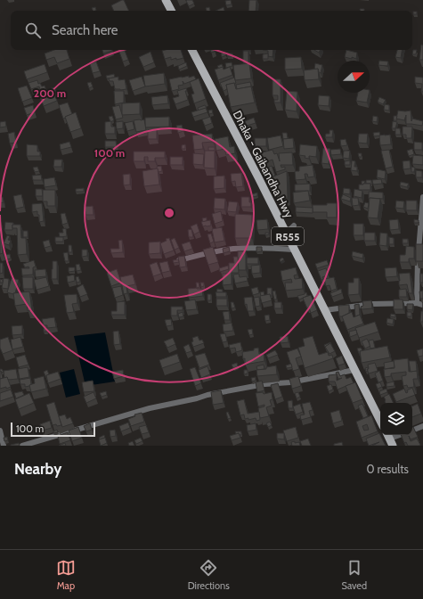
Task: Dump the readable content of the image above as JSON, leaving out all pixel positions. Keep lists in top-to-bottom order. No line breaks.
{"streets":{"main road":["Dhaka - Gaibandha Hwy","R555"]},"scale_bar":"100 m","north":"right","page":{"search":"Search here","scale":"100 m","heading":["Nearby","0 results"],"nav":["Map","Directions","Saved"]},"rings":["200 m","100 m"]}
